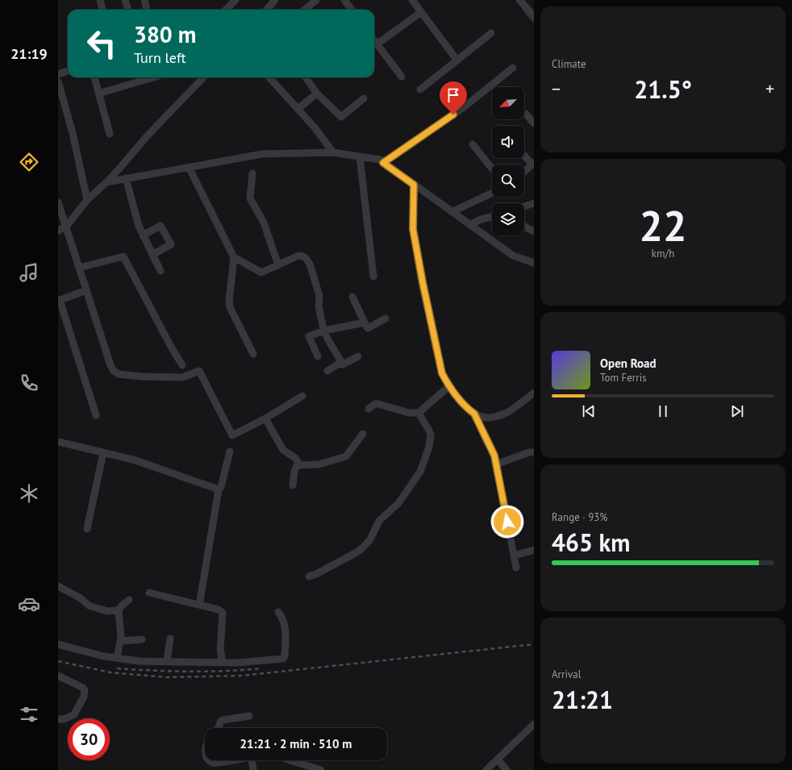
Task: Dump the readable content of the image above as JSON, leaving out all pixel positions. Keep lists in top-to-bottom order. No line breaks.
{"north":"bottom left","page":{"tabs":"21:19","tile":["Climate",["22","km/h"],["Range · 93%","465 km"],["Arrival","21:21"]],"turn":["380 m","Turn left"],"heat":["−","21.5°","+"],"song":["Open Road","Tom Ferris"],"limit":"30","trip":"21:21 · 2 min · 510 m"}}
